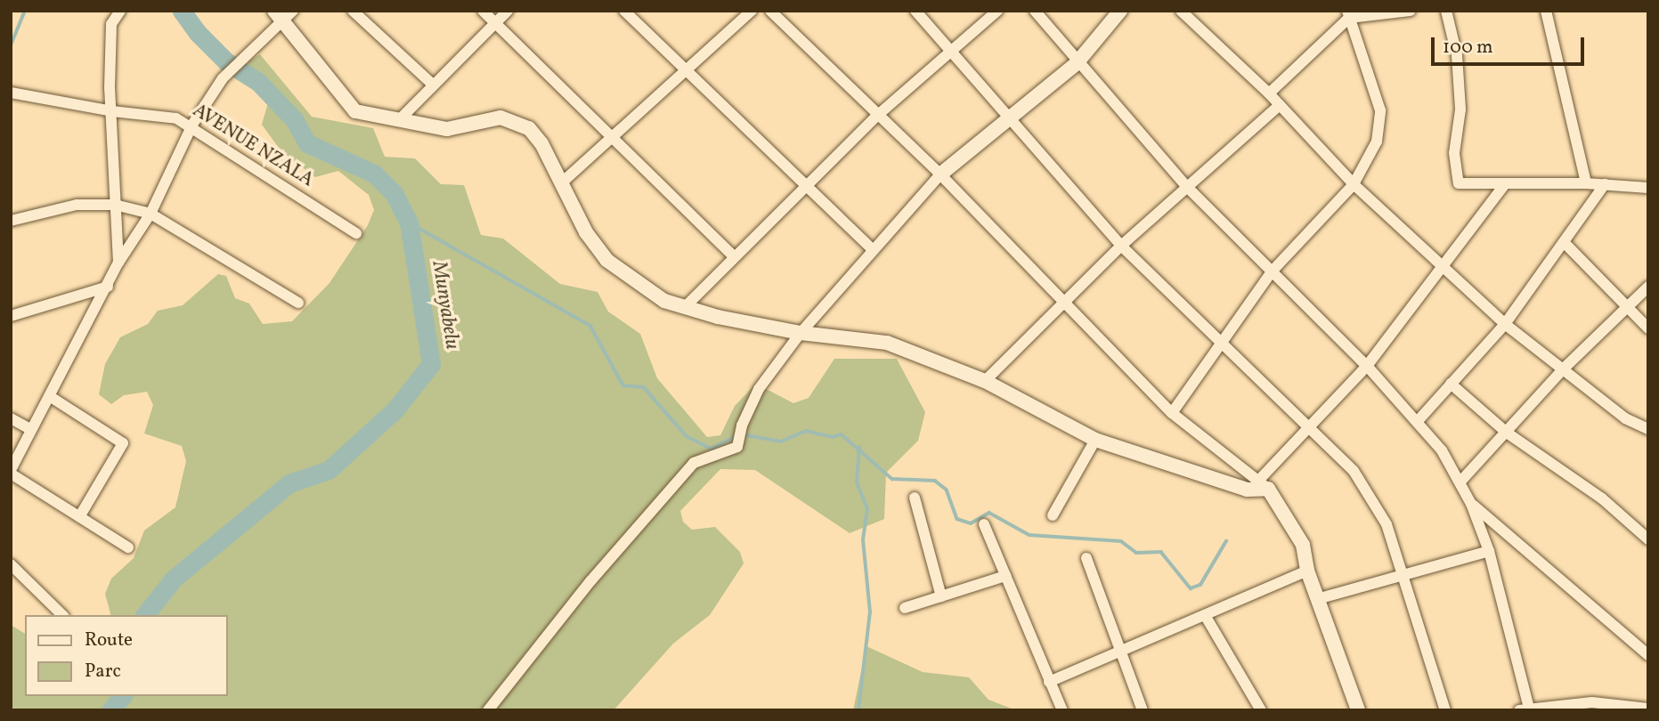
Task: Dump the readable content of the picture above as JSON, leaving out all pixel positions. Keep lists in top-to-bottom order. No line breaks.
{"streets":{"street":["AVENUE NZALA"]},"water":["Munyabelu"],"legend":["Route","Parc"],"scale_bar":"100 m"}
